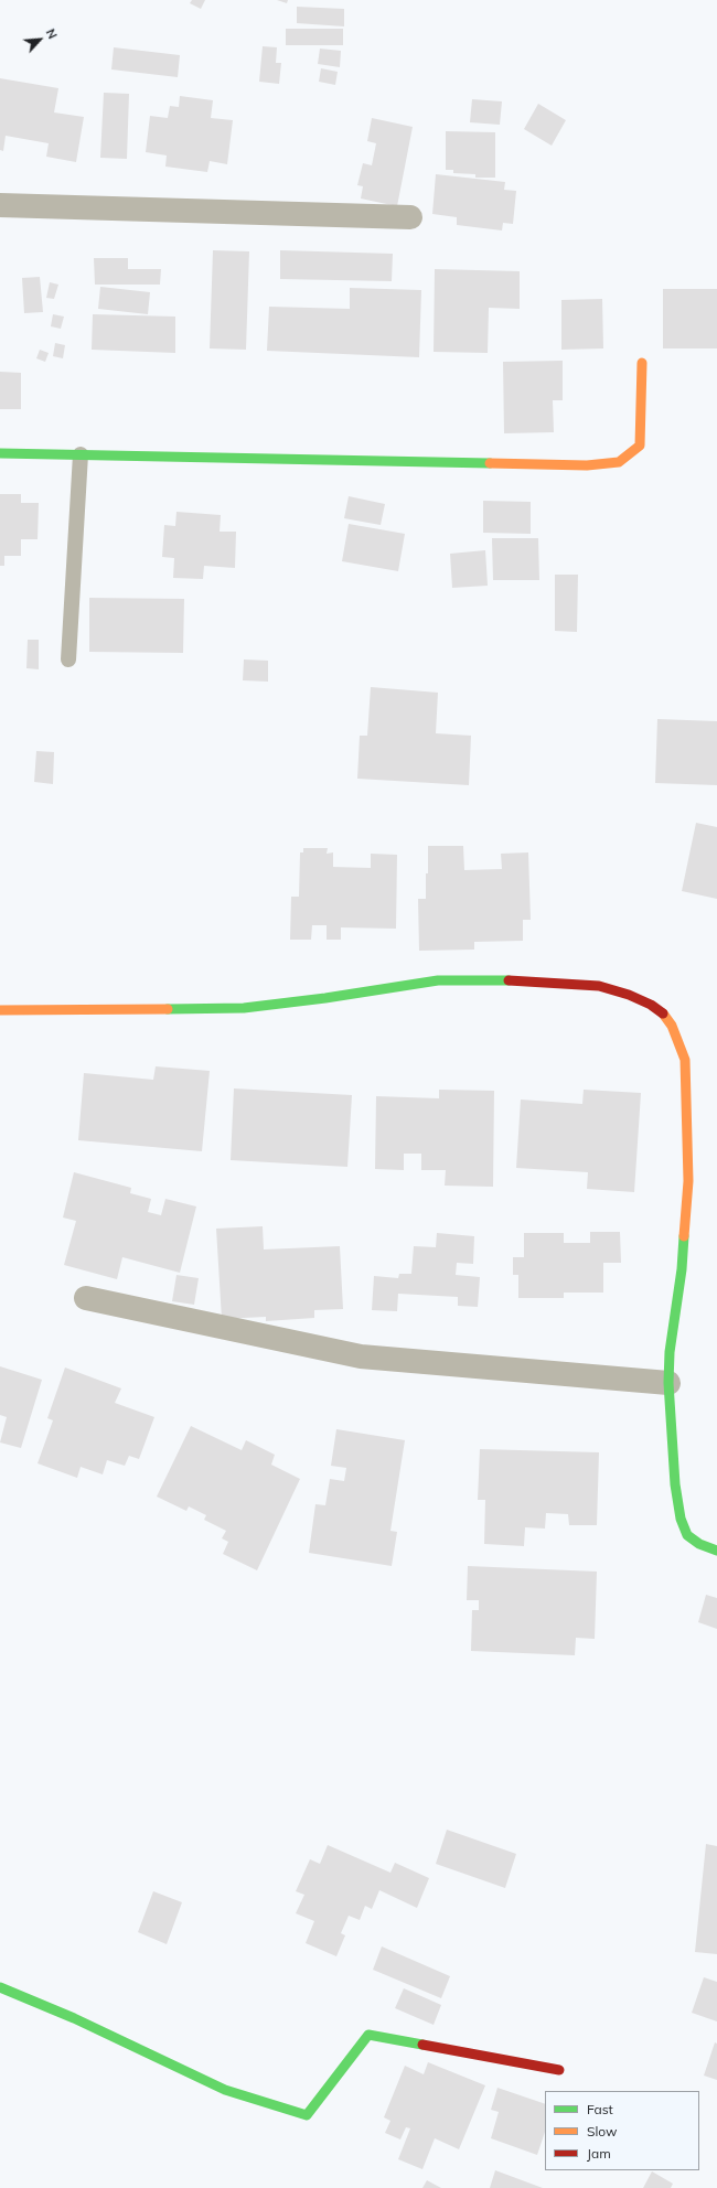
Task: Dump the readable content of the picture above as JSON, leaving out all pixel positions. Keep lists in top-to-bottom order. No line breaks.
{"legend":["Fast","Slow","Jam"],"north":"top right"}
